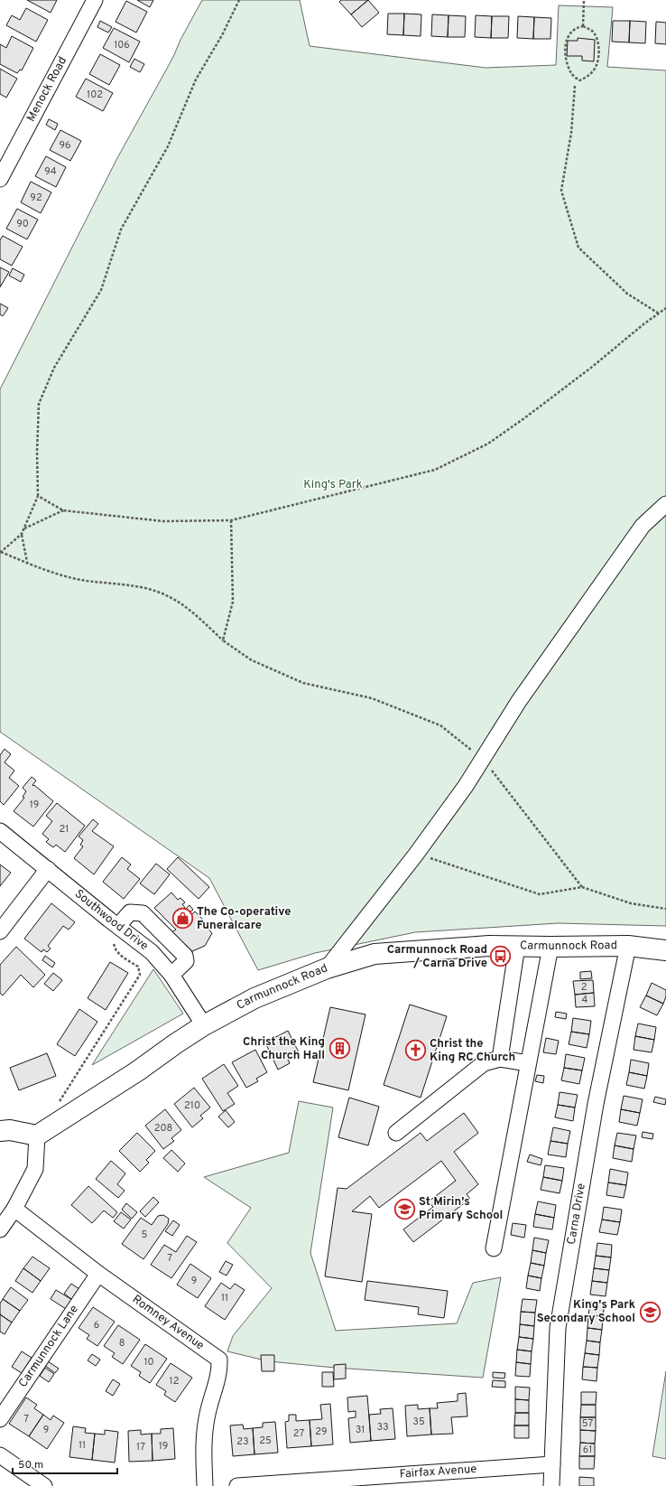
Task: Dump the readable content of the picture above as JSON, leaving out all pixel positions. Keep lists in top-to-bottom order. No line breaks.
{"streets":{"main road":["Carmunnock Road"],"street":["Menock Road","Southwood Drive","Carna Drive","Romney Avenue","Carmunnock Lane","Fairfax Avenue"]},"crossings":[["Southwood Drive","Carmunnock Road"],["Carmunnock Road","Carna Drive"],["Carna Drive","Fairfax Avenue"],["Romney Avenue","Carmunnock Lane"]],"parks":["King's Park"],"places":{"shop":["The Co-operative Funeralcare"],"bus stop":["Carmunnock Road / Carna Drive"],"building":["Christ the King Church Hall"],"church":["Christ the King RC Church"],"school or university":["St Mirin's Primary School","King's Park Secondary School"]},"house_numbers":["106","102","96","94","92","90","19","21","2","4","210","208","5","7","9","11","6","8","10","12","7","35","57","33","9","31","29","27","25","23","11","19","17","61"],"scale_bar":"50 m"}
